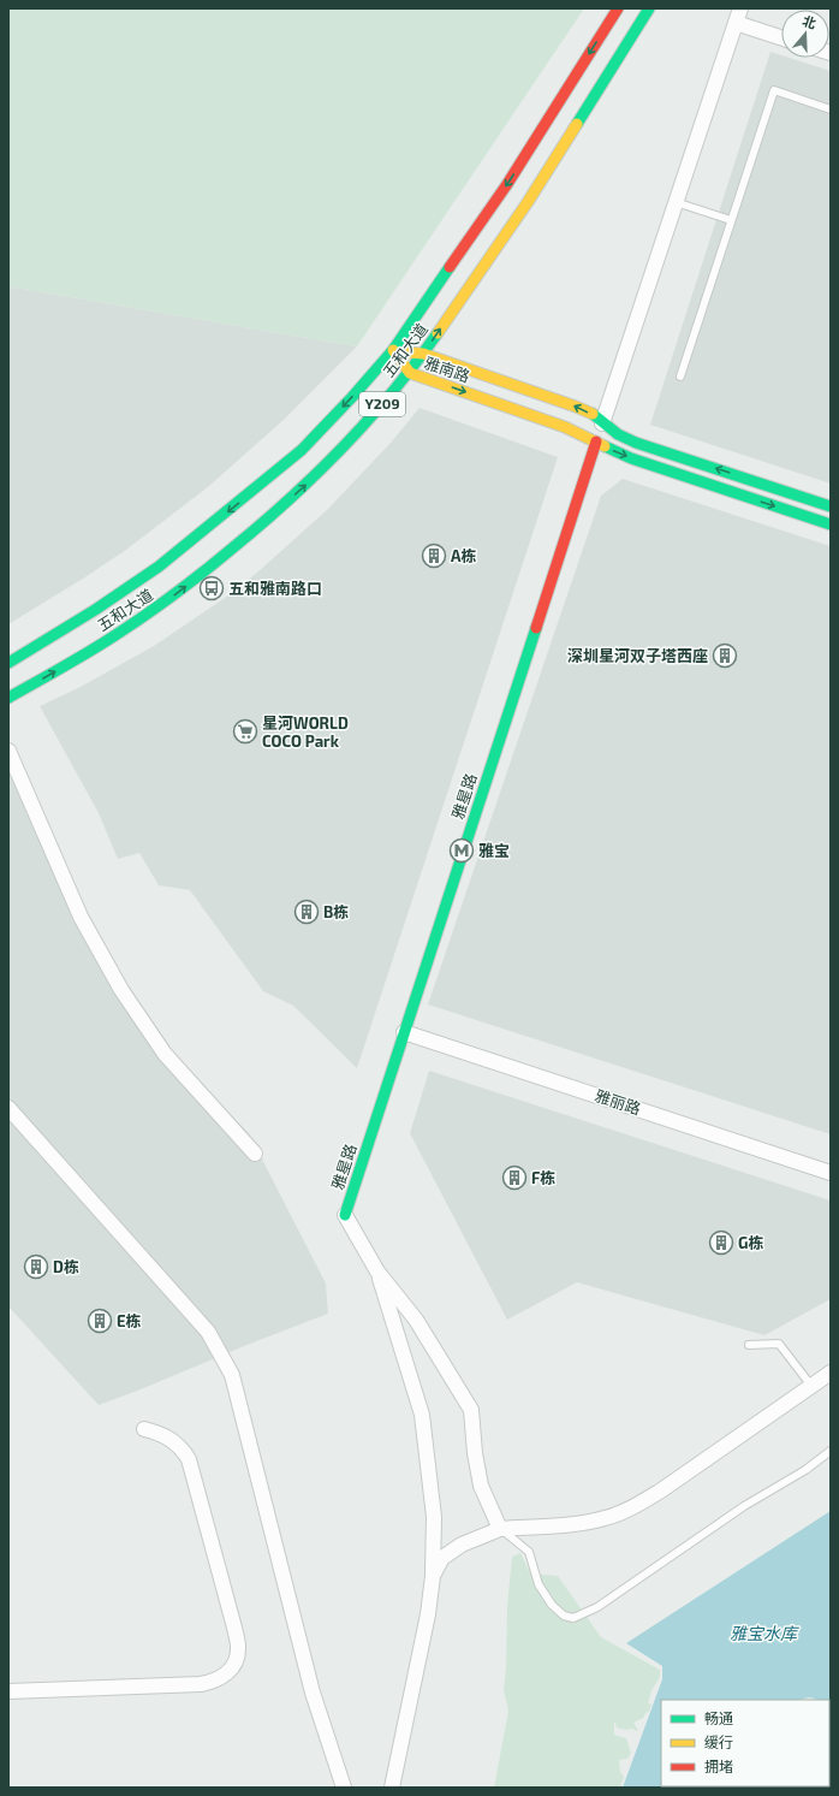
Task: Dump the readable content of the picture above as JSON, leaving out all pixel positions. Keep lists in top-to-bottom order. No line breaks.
{"streets":{"main road":["五和大道","雅南路","Y209","雅星路"],"street":["雅丽路"]},"crossings":[["五和大道","雅南路"],["雅南路","雅星路"],["雅星路","雅丽路"]],"water":["雅宝水库"],"places":{"building":["A栋","深圳星河双子塔西座","B栋","F栋","G栋","D栋","E栋"],"bus stop":["五和雅南路口"],"supermarket":["星河WORLD COCO Park"],"metro station":["雅宝"]},"legend":["畅通","缓行","拥堵"],"north":"top"}
